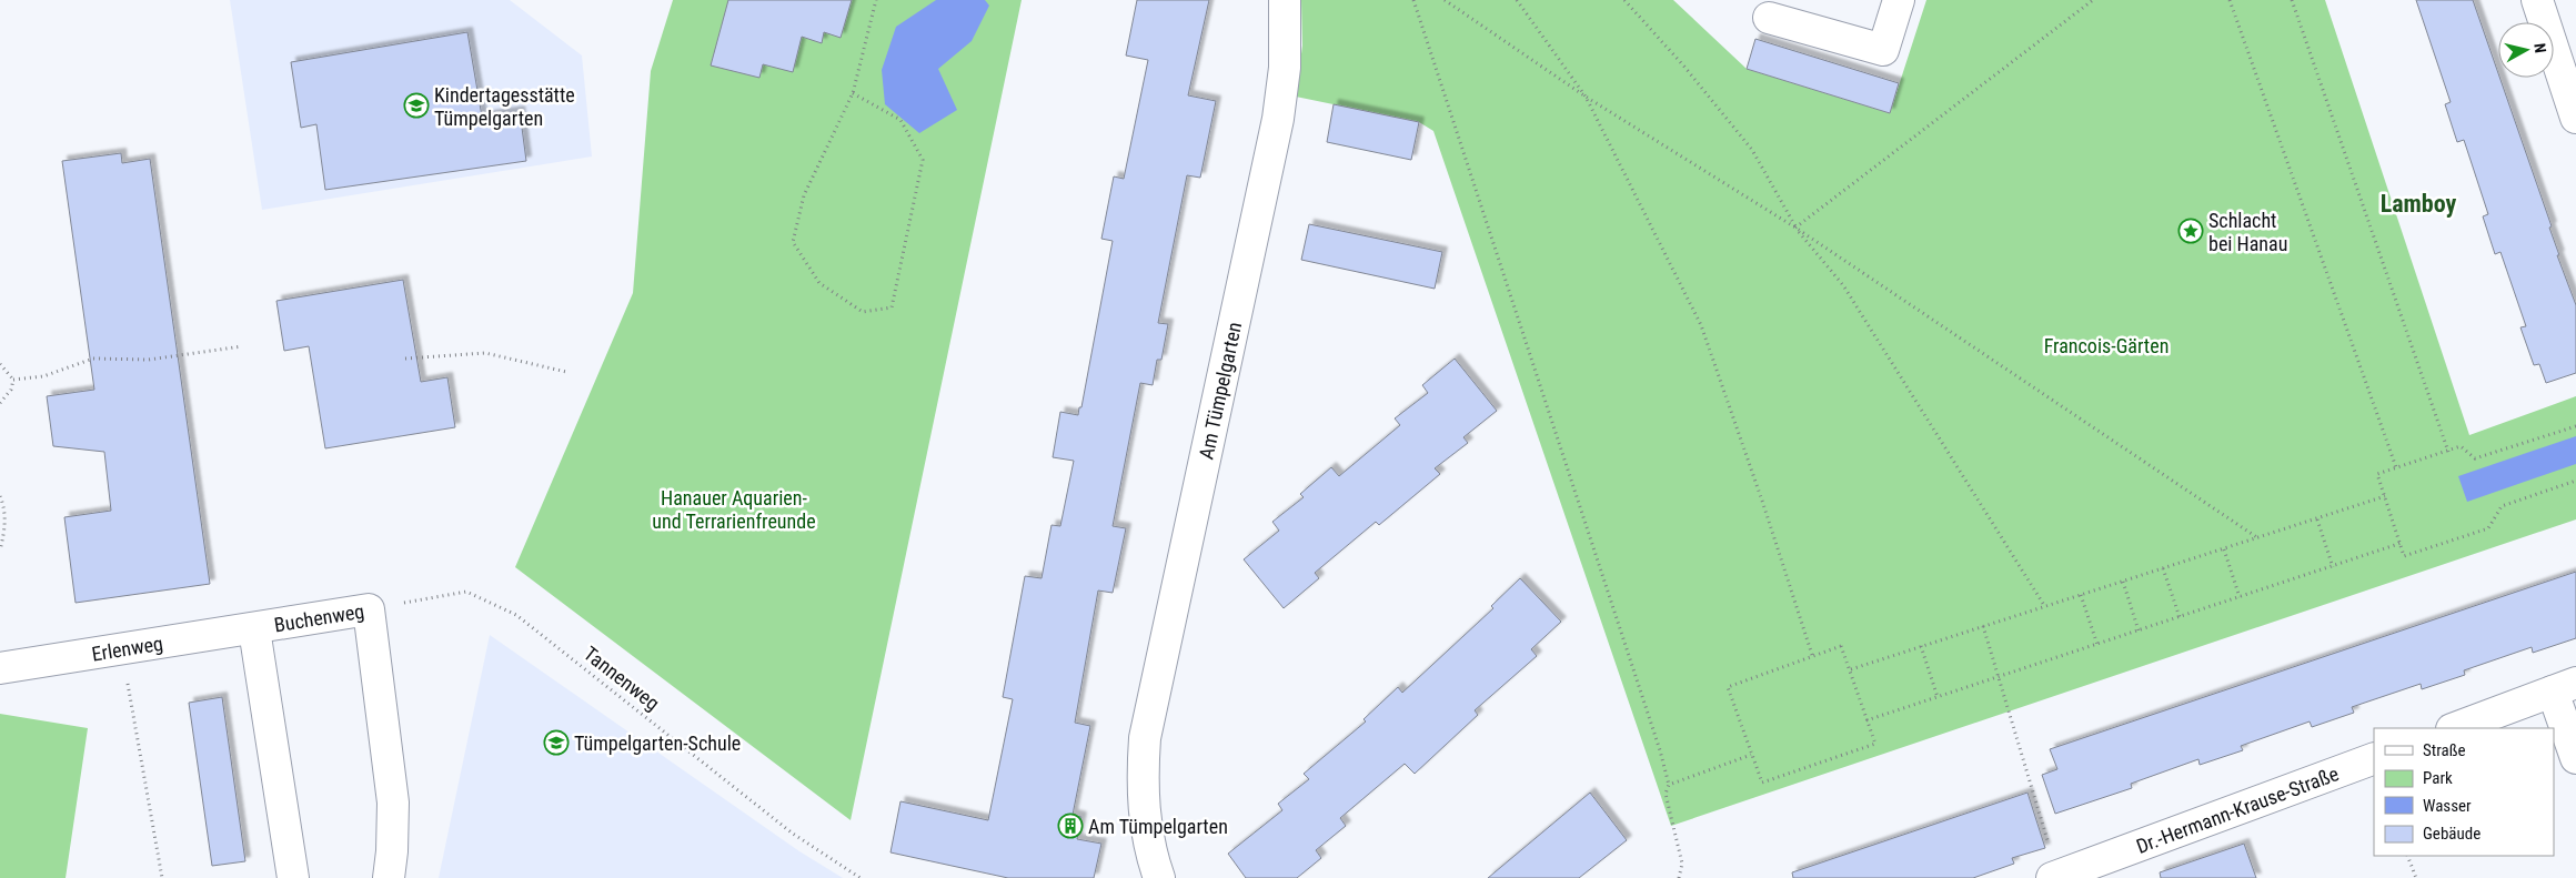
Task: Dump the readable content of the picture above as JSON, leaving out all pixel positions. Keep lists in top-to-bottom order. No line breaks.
{"streets":{"street":["Am Tümpelgarten","Buchenweg","Erlenweg","Dr.-Hermann-Krause-Straße"],"path":["Tannenweg"]},"crossings":[["Buchenweg","Erlenweg"],["Buchenweg","Tannenweg"]],"districts":["Lamboy"],"parks":["Francois-Gärten","Hanauer Aquarien- und Terrarienfreunde"],"places":{"school or university":["Kindertagesstätte Tümpelgarten","Tümpelgarten-Schule"],"place":["Schlacht bei Hanau"],"building":["Am Tümpelgarten"]},"legend":["Straße","Park","Wasser","Gebäude"],"north":"right"}
